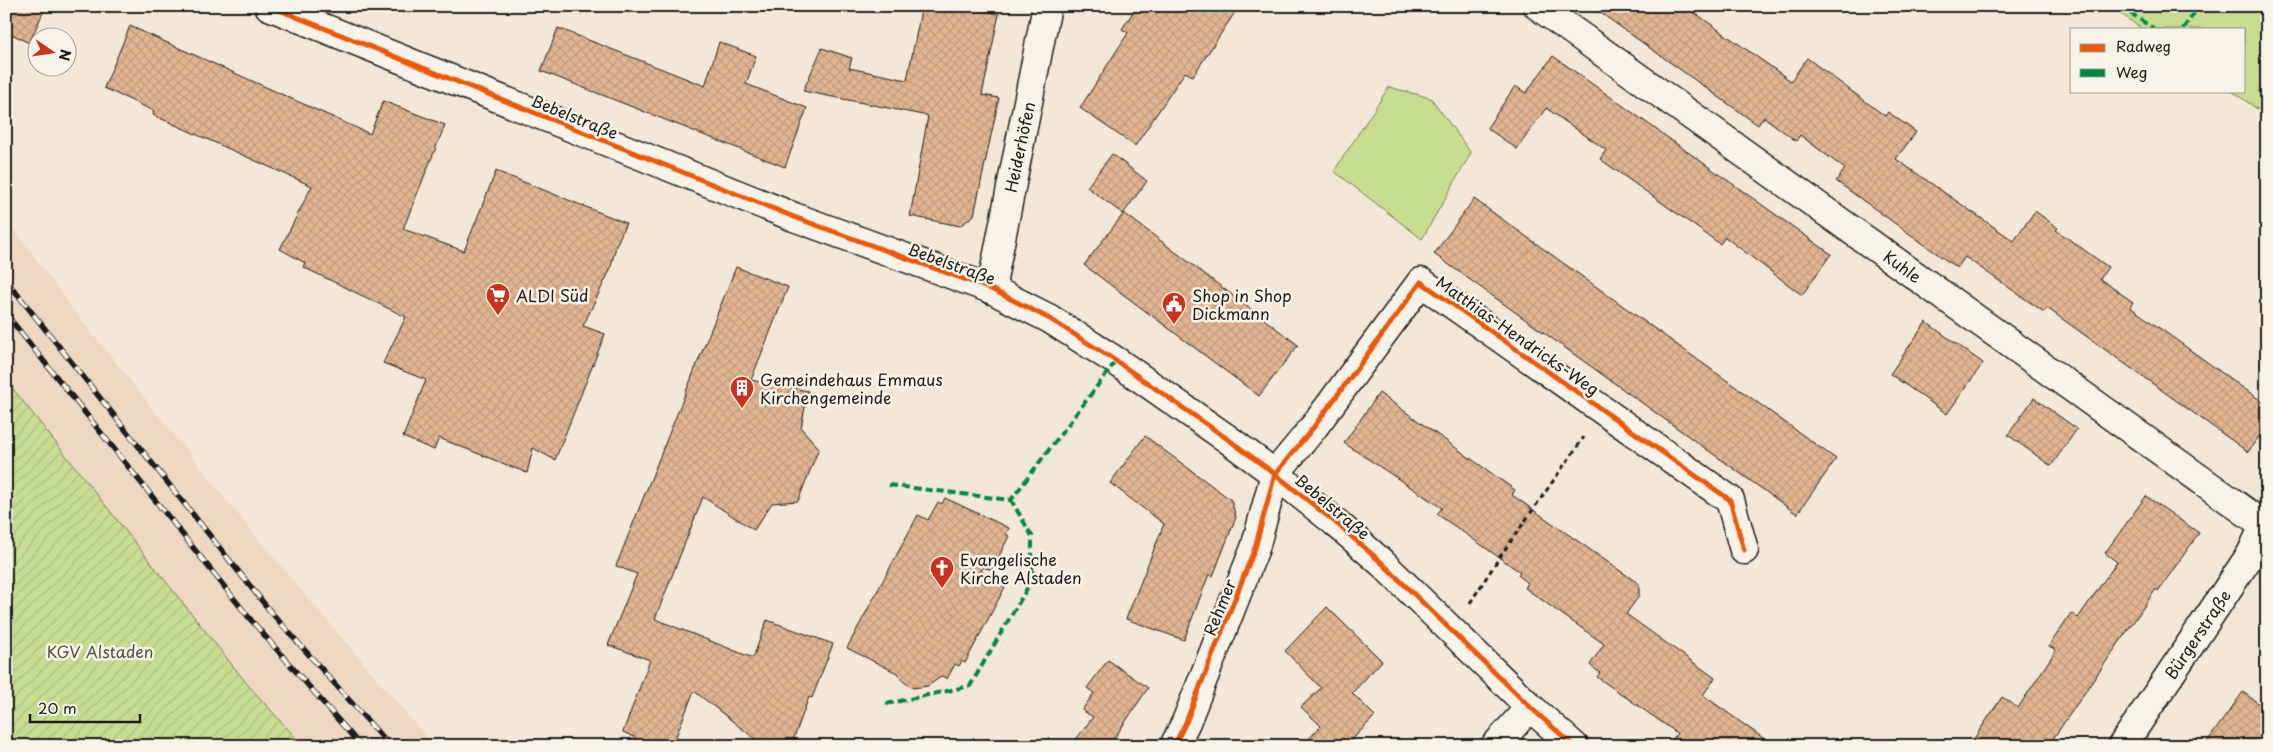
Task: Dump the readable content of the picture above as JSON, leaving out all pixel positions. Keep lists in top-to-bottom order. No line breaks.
{"streets":{"street":["Bebelstraße","Heiderhöfen","Kuhle","Matthias-Hendricks-Weg","Rehmer","Bürgerstraße"]},"crossings":[["Bebelstraße","Heiderhöfen"],["Bebelstraße","Matthias-Hendricks-Weg"],["Bebelstraße","Rehmer"],["Kuhle","Bürgerstraße"],["Matthias-Hendricks-Weg","Rehmer"]],"parks":["KGV Alstaden"],"places":{"supermarket":["ALDI Süd"],"public building":["Shop in Shop Dickmann"],"building":["Gemeindehaus Emmaus Kirchengemeinde"],"church":["Evangelische Kirche Alstaden"]},"legend":["Radweg","Weg"],"scale_bar":"20 m","north":"right"}
